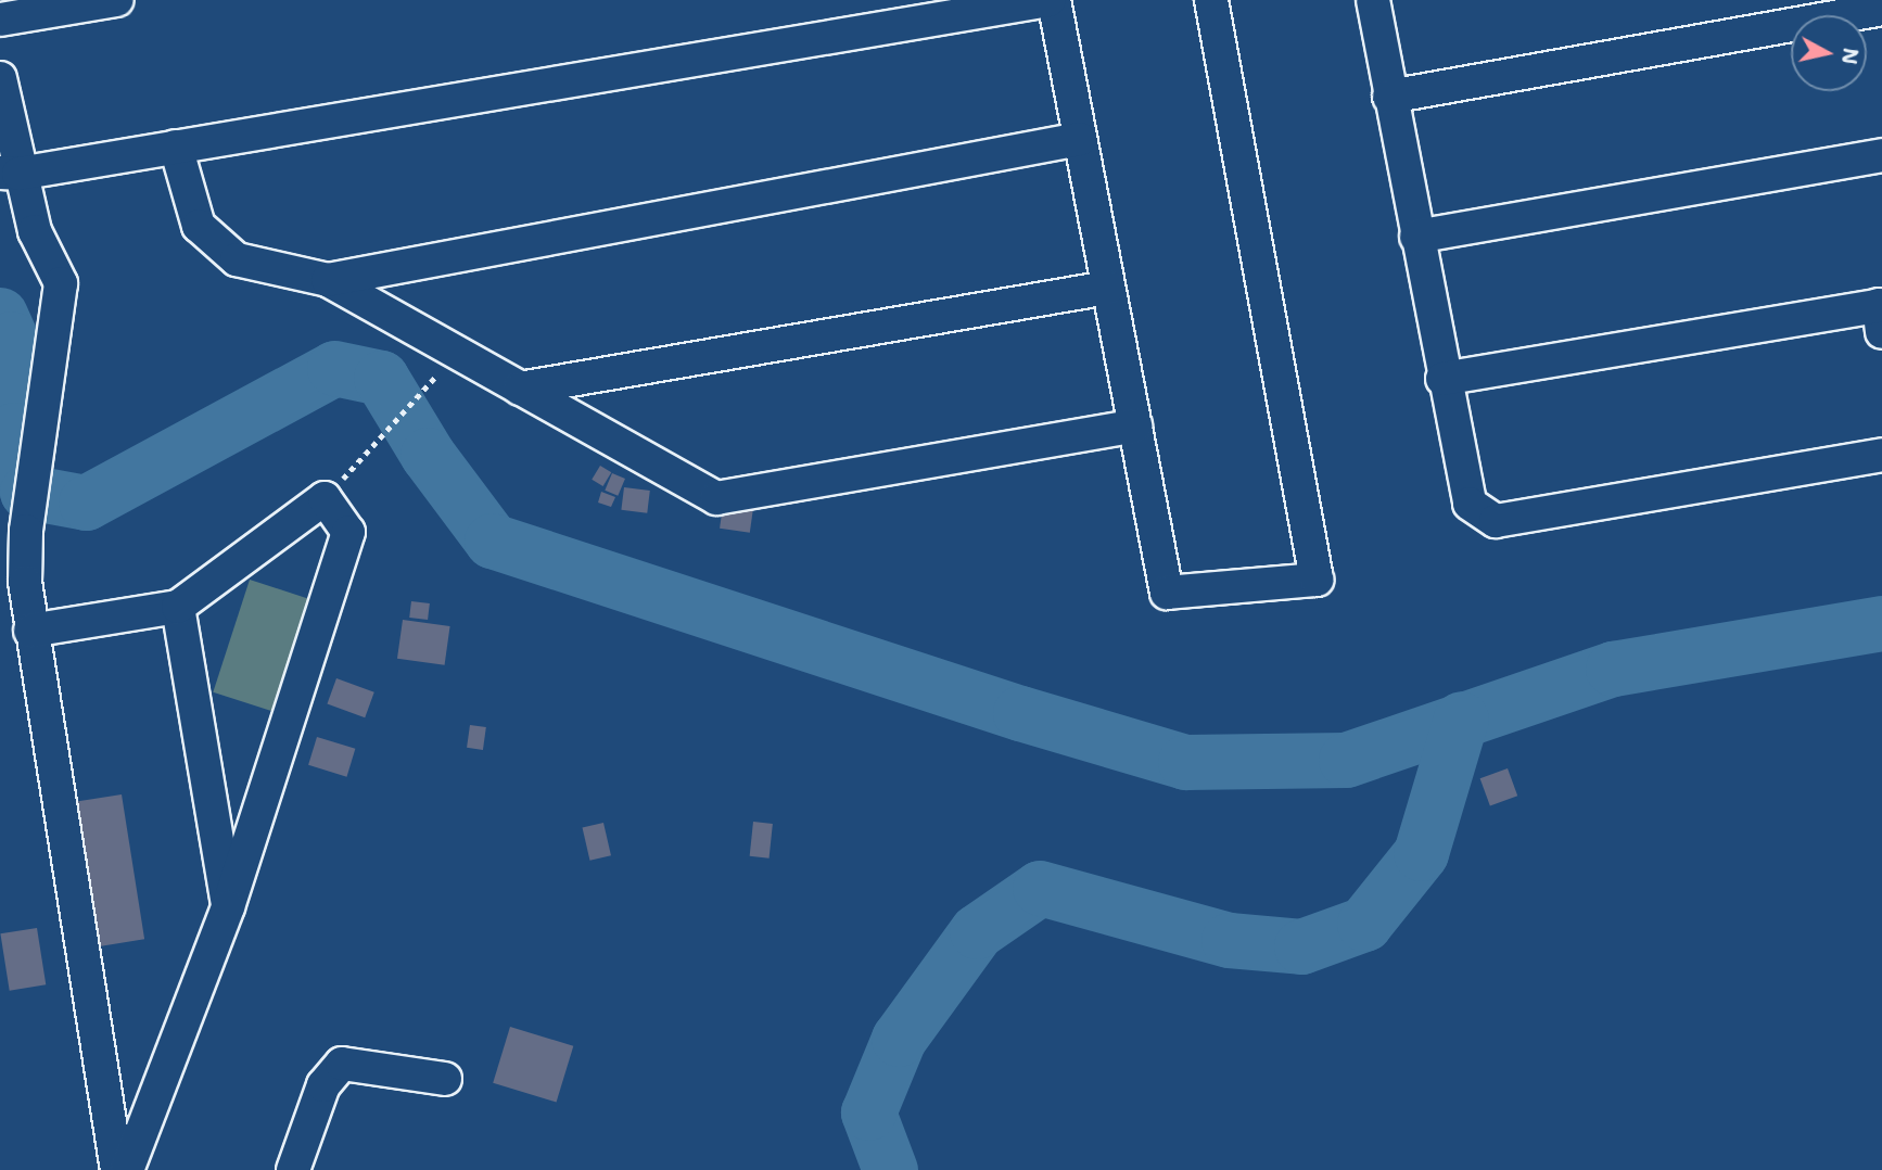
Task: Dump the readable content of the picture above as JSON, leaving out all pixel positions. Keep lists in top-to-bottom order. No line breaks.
{"north":"right"}
